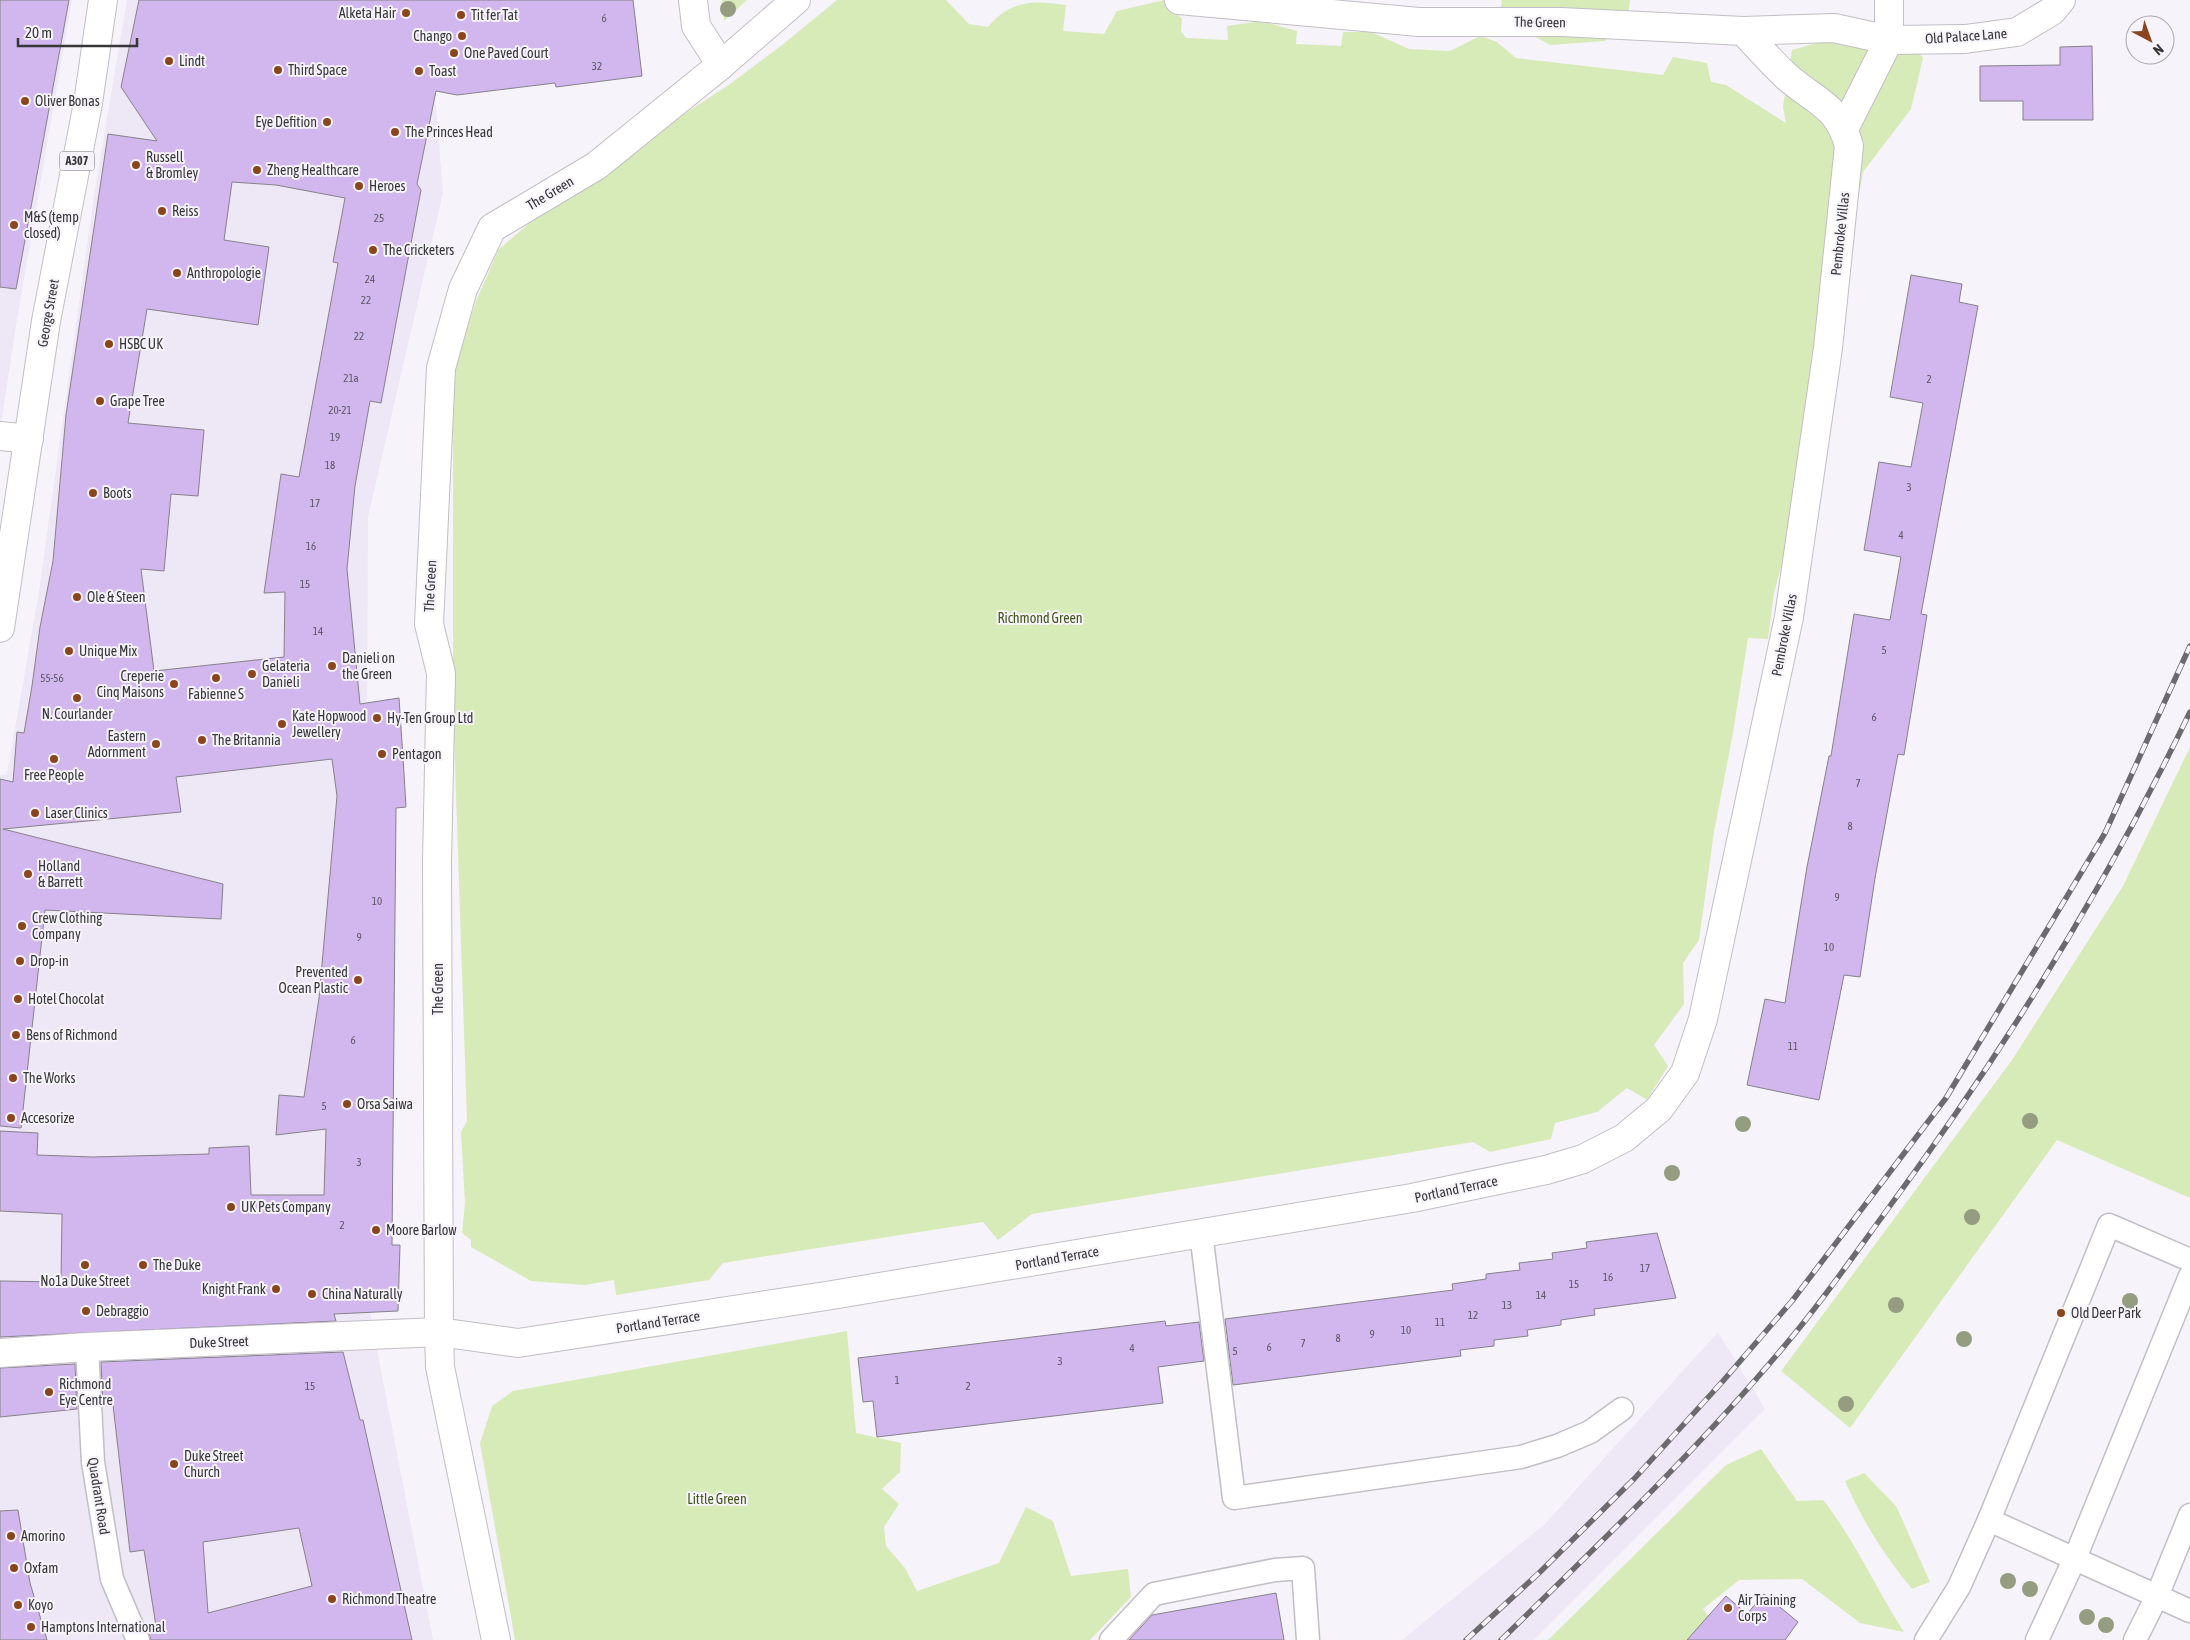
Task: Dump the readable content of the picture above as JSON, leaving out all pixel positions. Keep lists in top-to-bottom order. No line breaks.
{"streets":{"street":["The Green","Old Palace Lane","A307","Pembroke Villas","George Street","Portland Terrace","Duke Street"],"lane":["Quadrant Road"]},"crossings":[["The Green","Old Palace Lane"],["The Green","Portland Terrace"],["The Green","Duke Street"],["Pembroke Villas","Portland Terrace"],["Portland Terrace","Duke Street"],["Duke Street","Quadrant Road"]],"parks":["Richmond Green","Little Green"],"places":["Alketa Hair","Tit fer Tat","Chango","One Paved Court","Lindt","Third Space","Toast","Oliver Bonas","Eye Defition","The Princes Head","Russell & Bromley","Zheng Healthcare","Heroes","Reiss","M&S (temp closed)","The Cricketers","Anthropologie","HSBC UK","Grape Tree","Boots","Ole & Steen","Unique Mix","Danieli on the Green","Gelateria Danieli","Fabienne S","Creperie Cinq Maisons","N. Courlander","Hy-Ten Group Ltd","Kate Hopwood Jewellery","The Britannia","Eastern Adornment","Pentagon","Free People","Laser Clinics","Holland & Barrett","Crew Clothing Company","Drop-in","Prevented Ocean Plastic","Hotel Chocolat","Bens of Richmond","The Works","Orsa Saiwa","Accesorize","UK Pets Company","Moore Barlow","No1a Duke Street","The Duke","Knight Frank","China Naturally","Debraggio","Old Deer Park","Richmond Eye Centre","Duke Street Church","Amorino","Oxfam","Richmond Theatre","Koyo","Air Training Corps","Hamptons International"],"house_numbers":["6","32","25","24","22","22","21a","2","20-21","19","18","3","17","4","16","15","14","5","55-56","6","7","8","9","10","9","10","6","11","5","3","2","17","16","15","14","13","12","11","10","9","8","7","6","4","5","3","1","15","2"],"scale_bar":"20 m","north":"bottom right"}
